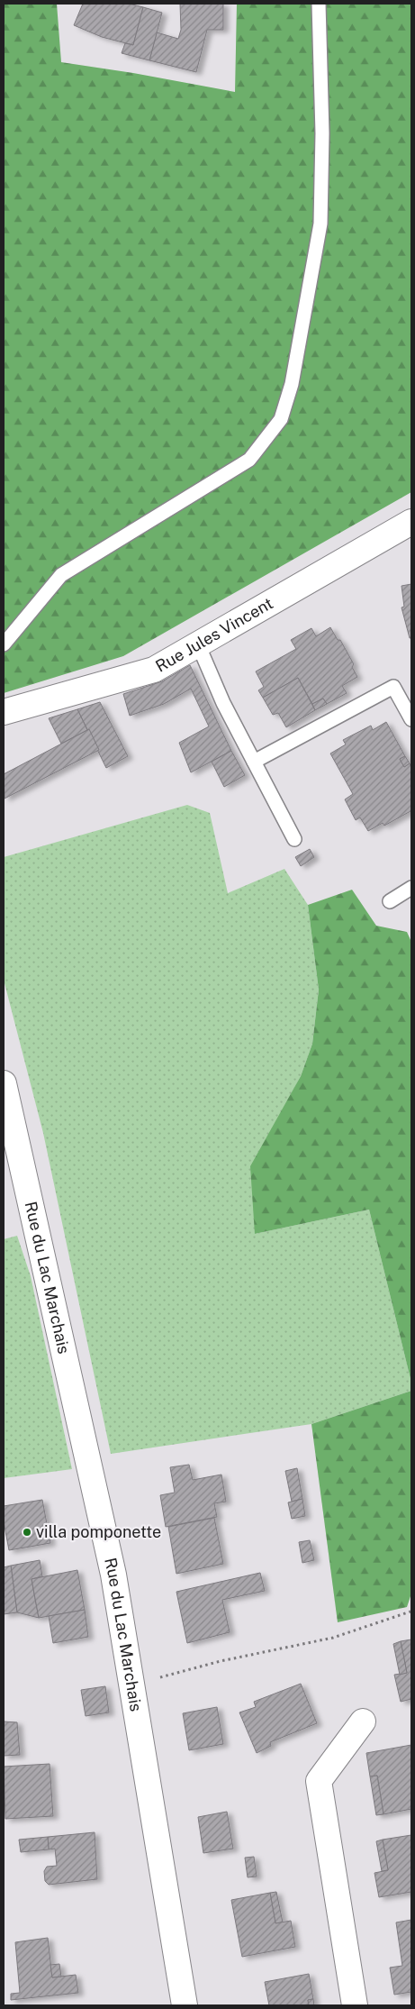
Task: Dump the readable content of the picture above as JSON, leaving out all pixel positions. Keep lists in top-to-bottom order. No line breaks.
{"streets":{"street":["Rue Jules Vincent","Rue du Lac Marchais"]},"places":["villa pomponette"]}
